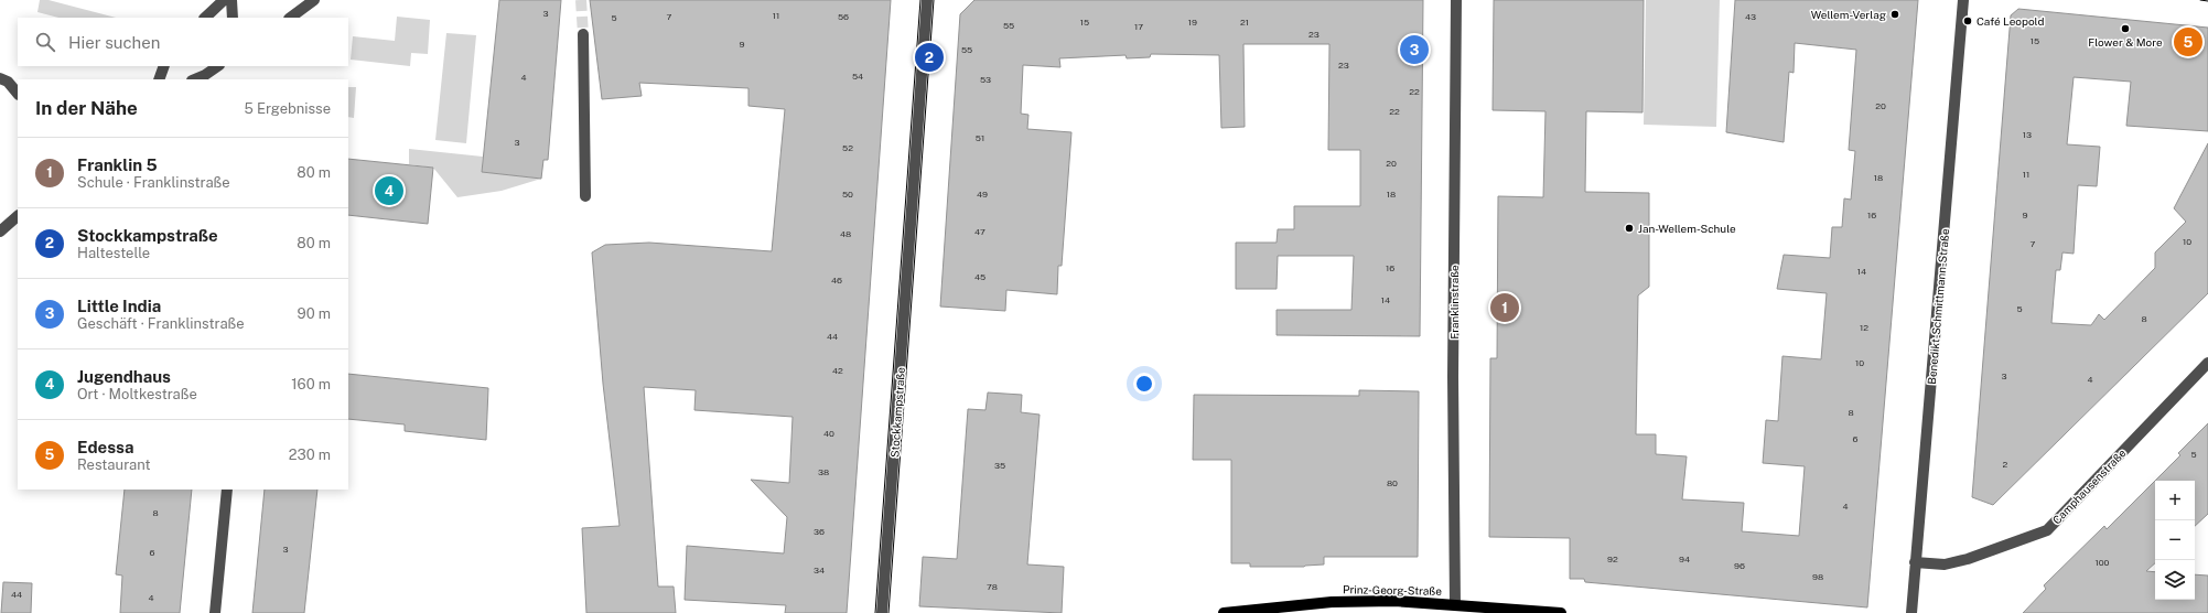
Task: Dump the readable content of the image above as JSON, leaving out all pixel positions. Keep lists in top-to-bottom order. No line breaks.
{"streets":{"main road":["Prinz-Georg-Straße"],"street":["Franklinstraße","Benedikt-Schmittmann-Straße","Stockkampstraße","Camphausenstraße"]},"crossings":[["Franklinstraße","Prinz-Georg-Straße"],["Benedikt-Schmittmann-Straße","Camphausenstraße"]],"places":["Wellem-Verlag","Café Leopold","Flower & More","Jan-Wellem-Schule"],"house_numbers":["3","11","7","56","43","5","15","19","21","55","17","23","15","9","55","23","54","4","53","22","20","22","13","51","3","52","20","11","18","50","49","18","16","9","47","48","10","7","16","14","45","46","14","5","8","12","44","10","42","3","4","8","40","6","5","2","35","38","80","4","8","36","3","6","92","94","100","96","34","98","78","44","4"],"page":{"search":"Hier suchen","pins":["5","3","2","4","1"],"heading":["In der Nähe","5 Ergebnisse"],"list":[{"mark":"1","name":"Franklin 5","note":"Schule · Franklinstraße","value":"80 m"},{"mark":"2","name":"Stockkampstraße","note":"Haltestelle","value":"80 m"},{"mark":"3","name":"Little India","note":"Geschäft · Franklinstraße","value":"90 m"},{"mark":"4","name":"Jugendhaus","note":"Ort · Moltkestraße","value":"160 m"},{"mark":"5","name":"Edessa","note":"Restaurant","value":"230 m"}],"map_buttons":["+","−"]}}
